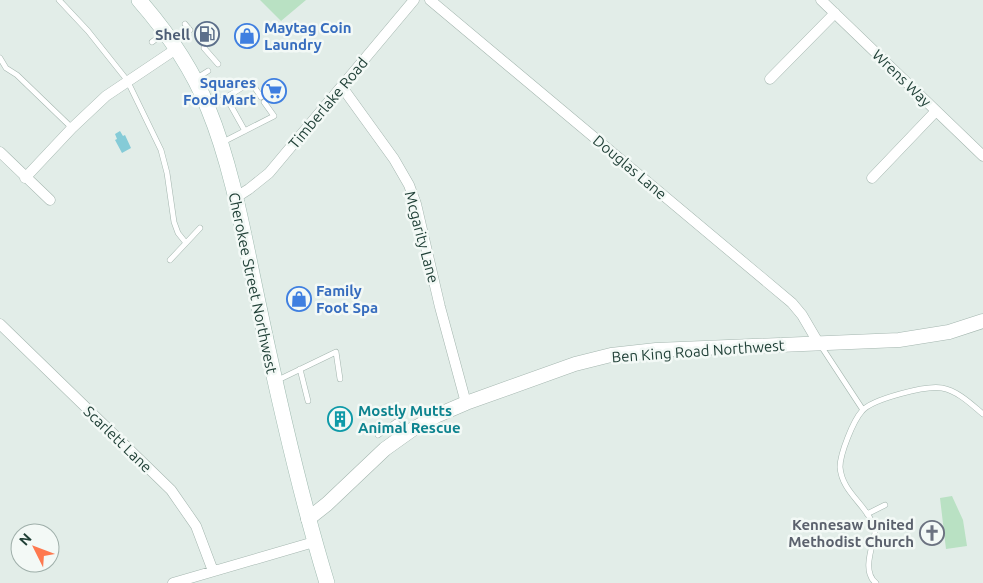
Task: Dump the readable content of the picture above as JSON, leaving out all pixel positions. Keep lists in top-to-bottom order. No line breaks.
{"streets":{"main road":["Cherokee Street Northwest"],"street":["Wrens Way","Timberlake Road","Douglas Lane","Mcgarity Lane","Ben King Road Northwest","Scarlett Lane"]},"crossings":[["Timberlake Road","Mcgarity Lane"],["Timberlake Road","Cherokee Street Northwest"],["Douglas Lane","Ben King Road Northwest"],["Mcgarity Lane","Ben King Road Northwest"],["Cherokee Street Northwest","Ben King Road Northwest"]],"places":{"fuel station":["Shell"],"shop":["Maytag Coin Laundry","Family Foot Spa"],"supermarket":["Squares Food Mart"],"building":["Mostly Mutts Animal Rescue"],"church":["Kennesaw United Methodist Church"]},"north":"top left"}
